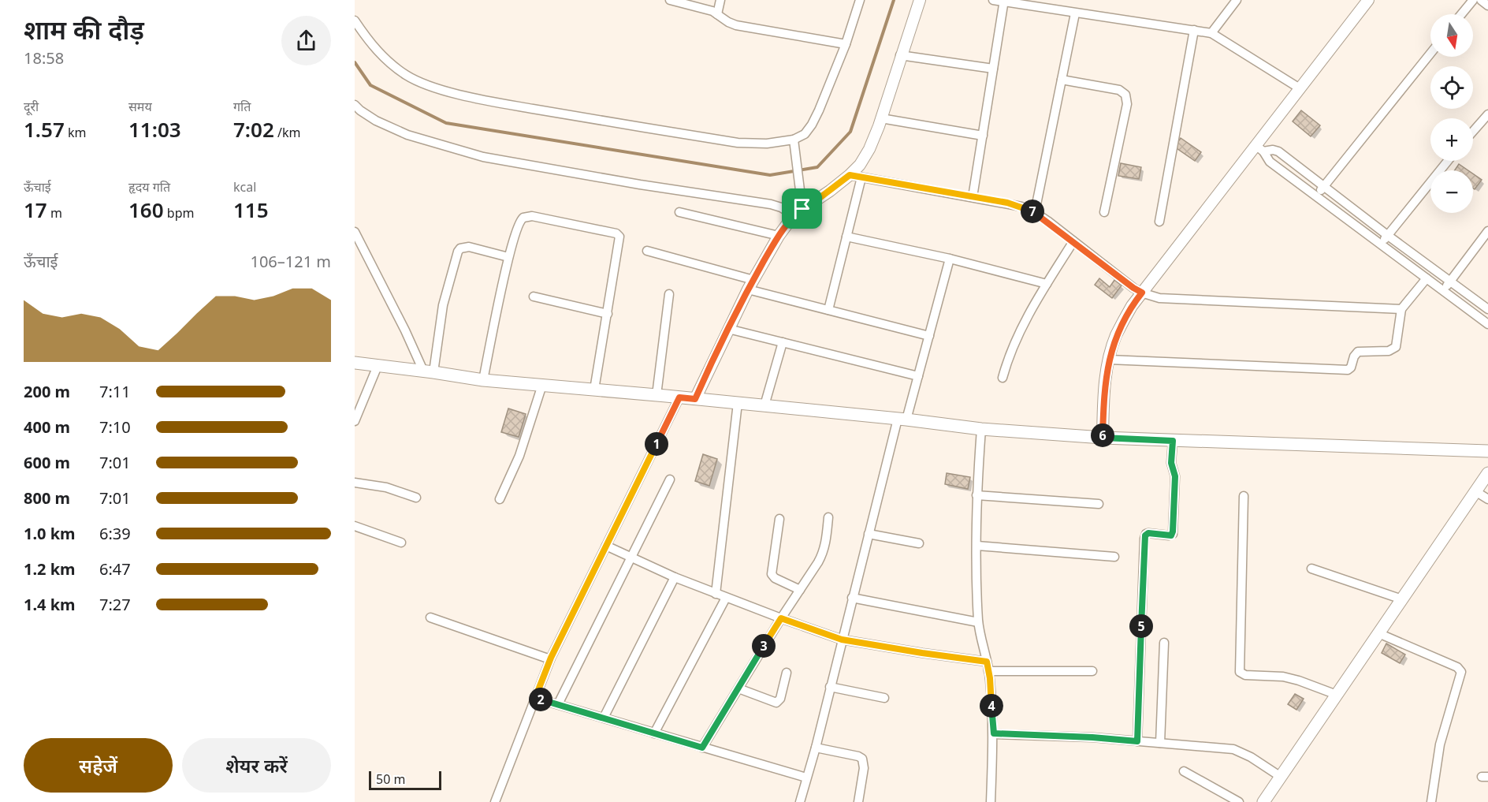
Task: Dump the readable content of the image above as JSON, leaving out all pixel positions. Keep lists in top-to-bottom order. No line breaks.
{"scale_bar":"50 m","north":"bottom","page":{"heading":["शाम की दौड़","18:58"],"map_buttons":["+","−"],"stats":[["दूरी","1.57 km"],["समय","11:03"],["गति","7:02 /km"],["ऊँचाई","17 m"],["हृदय गति","160 bpm"],["kcal","115"]],"pins":["7","6","1","5","3","2","4"],"chart":["ऊँचाई","106–121 m"],"list":[{"name":"200 m","note":"7:11"},{"name":"400 m","note":"7:10"},{"name":"600 m","note":"7:01"},{"name":"800 m","note":"7:01"},{"name":"1.0 km","note":"6:39"},{"name":"1.2 km","note":"6:47"},{"name":"1.4 km","note":"7:27"}],"buttons":["सहेजें","शेयर करें"],"scale":"50 m"}}
